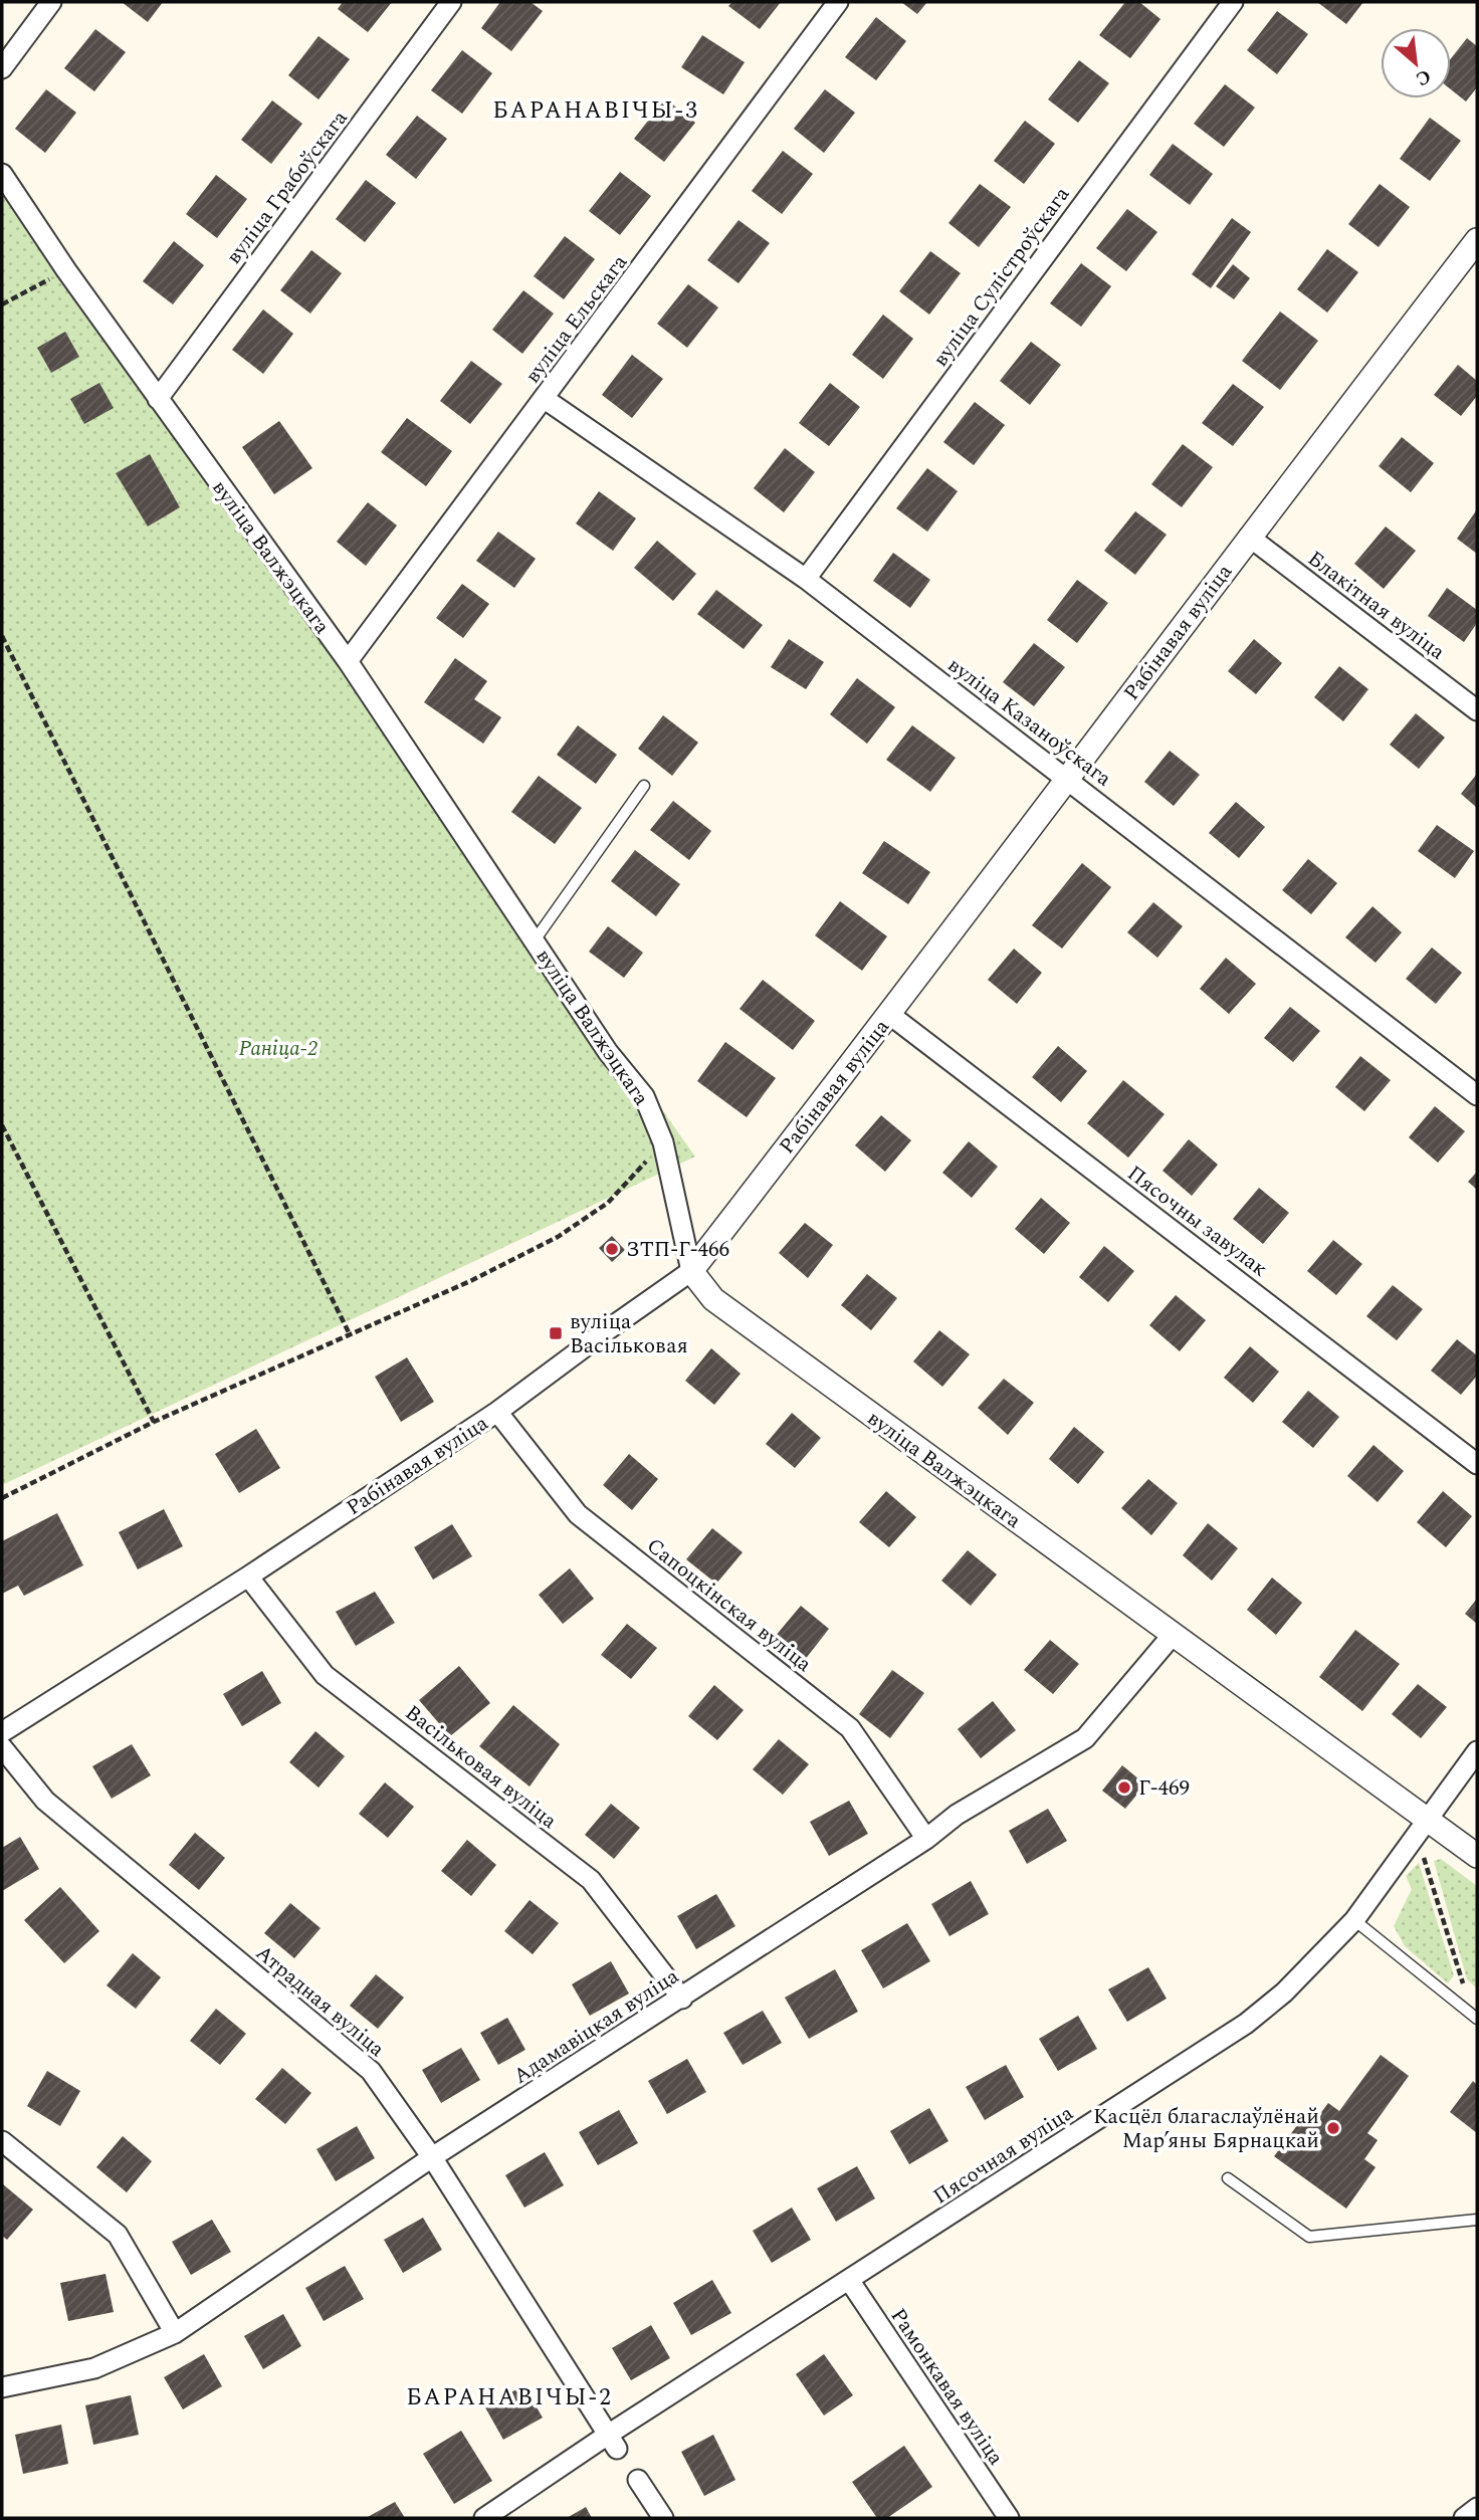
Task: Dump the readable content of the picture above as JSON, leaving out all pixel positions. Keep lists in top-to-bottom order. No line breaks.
{"streets":{"street":["вуліца Грабоўскага","вуліца Сулістроўскага","вуліца Ельскага","вуліца Валжэцкага","Блакітная вуліца","Рабінавая вуліца","вуліца Казаноўскага","Пясочны завулак","Сапоцкінская вуліца","Васільковая вуліца","Атрадная вуліца","Адамавіцкая вуліца","Пясочная вуліца","Рамонкавая вуліца"]},"crossings":[["вуліца Грабоўскага","вуліца Валжэцкага"],["вуліца Сулістроўскага","вуліца Казаноўскага"],["вуліца Ельскага","вуліца Валжэцкага"],["вуліца Ельскага","вуліца Казаноўскага"],["вуліца Валжэцкага","Рабінавая вуліца"],["вуліца Валжэцкага","Адамавіцкая вуліца"],["вуліца Валжэцкага","Пясочная вуліца"],["Блакітная вуліца","Рабінавая вуліца"],["Рабінавая вуліца","вуліца Казаноўскага"],["Рабінавая вуліца","Пясочны завулак"],["Рабінавая вуліца","Сапоцкінская вуліца"],["Рабінавая вуліца","Васільковая вуліца"],["Сапоцкінская вуліца","Адамавіцкая вуліца"],["Васільковая вуліца","Адамавіцкая вуліца"],["Атрадная вуліца","Адамавіцкая вуліца"],["Атрадная вуліца","Пясочная вуліца"],["Пясочная вуліца","Рамонкавая вуліца"]],"districts":["БАРАНАВІЧЫ-3","БАРАНАВІЧЫ-2"],"parks":["Раніца-2"],"places":{"other":["ЗТП-Г-466","Г-469","Касцёл благаслаўлёнай Мар’яны Бярнацкай"],"transit":["вуліца Васільковая"]},"north":"bottom right"}
